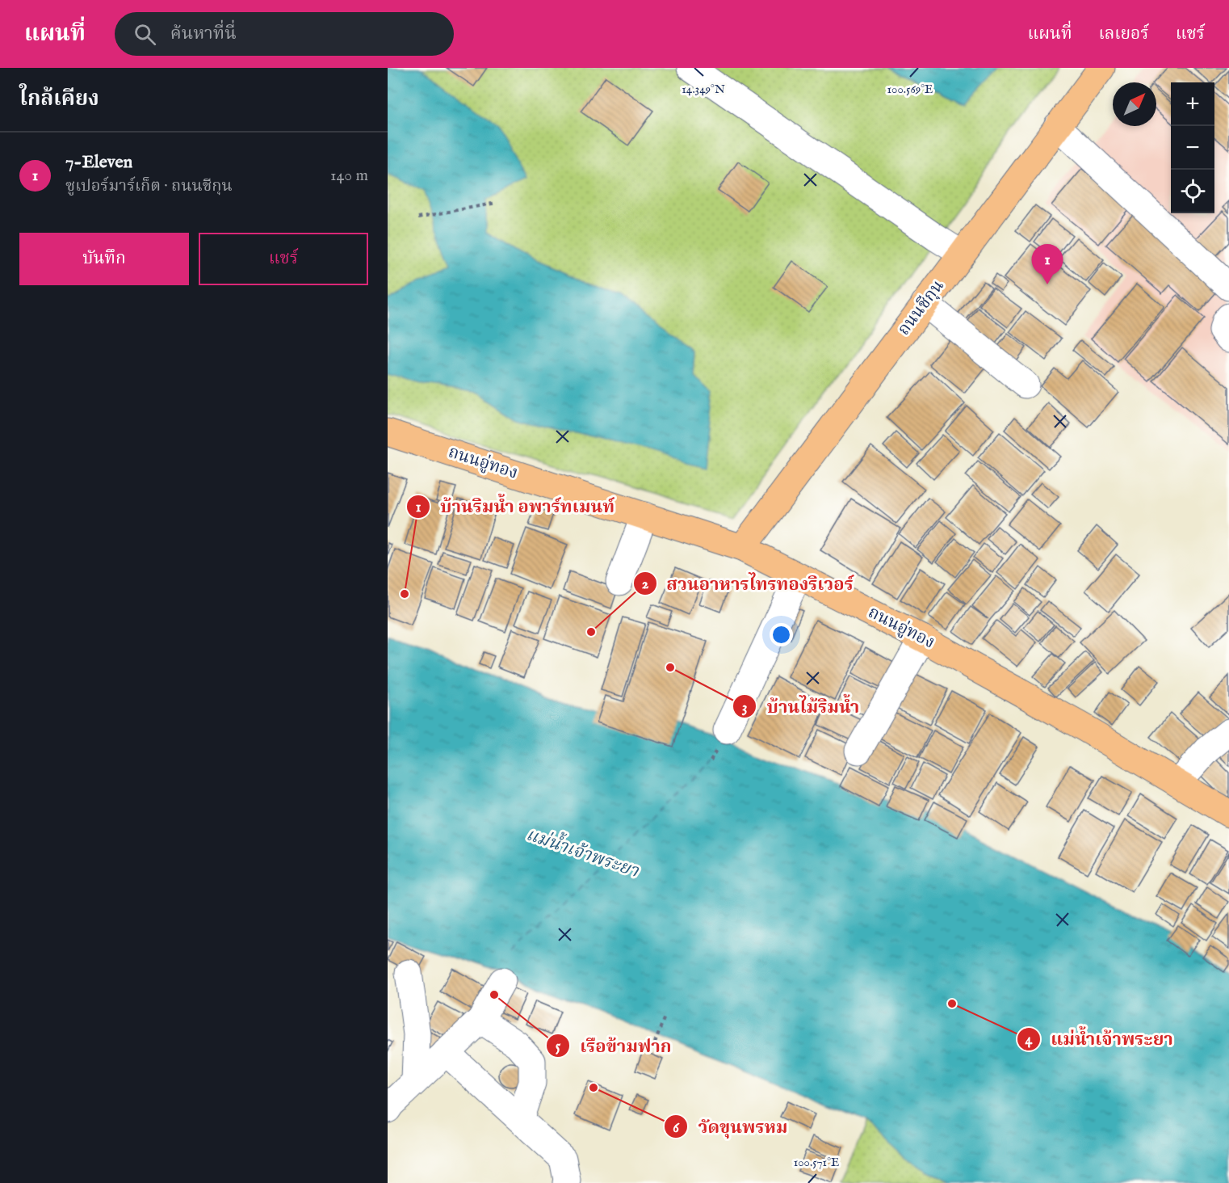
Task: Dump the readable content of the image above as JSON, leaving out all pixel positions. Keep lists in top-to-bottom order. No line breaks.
{"streets":{"main road":["ถนนชีกุน","ถนนอู่ทอง"]},"crossings":[["ถนนชีกุน","ถนนอู่ทอง"]],"water":["แม่น้ำเจ้าพระยา"],"places":["บ้านริมน้ำ อพาร์ทเมนท์","สวนอาหารไทรทองริเวอร์","บ้านไม้ริมน้ำ","เรือข้ามฟาก","แม่น้ำเจ้าพระยา","วัดขุนพรหม"],"north":"top right","page":{"header":"แผนที่","search":"ค้นหาที่นี่","nav":["แผนที่","เลเยอร์","แชร์"],"heading":"ใกล้เคียง","map_buttons":["+","−"],"list":[{"mark":"1","name":"7-Eleven","note":"ซูเปอร์มาร์เก็ต · ถนนชีกุน","value":"140 m"}],"buttons":["บันทึก","แชร์"],"pins":"1"},"coordinates":["14.349°N","100.569°E","100.571°E"]}
